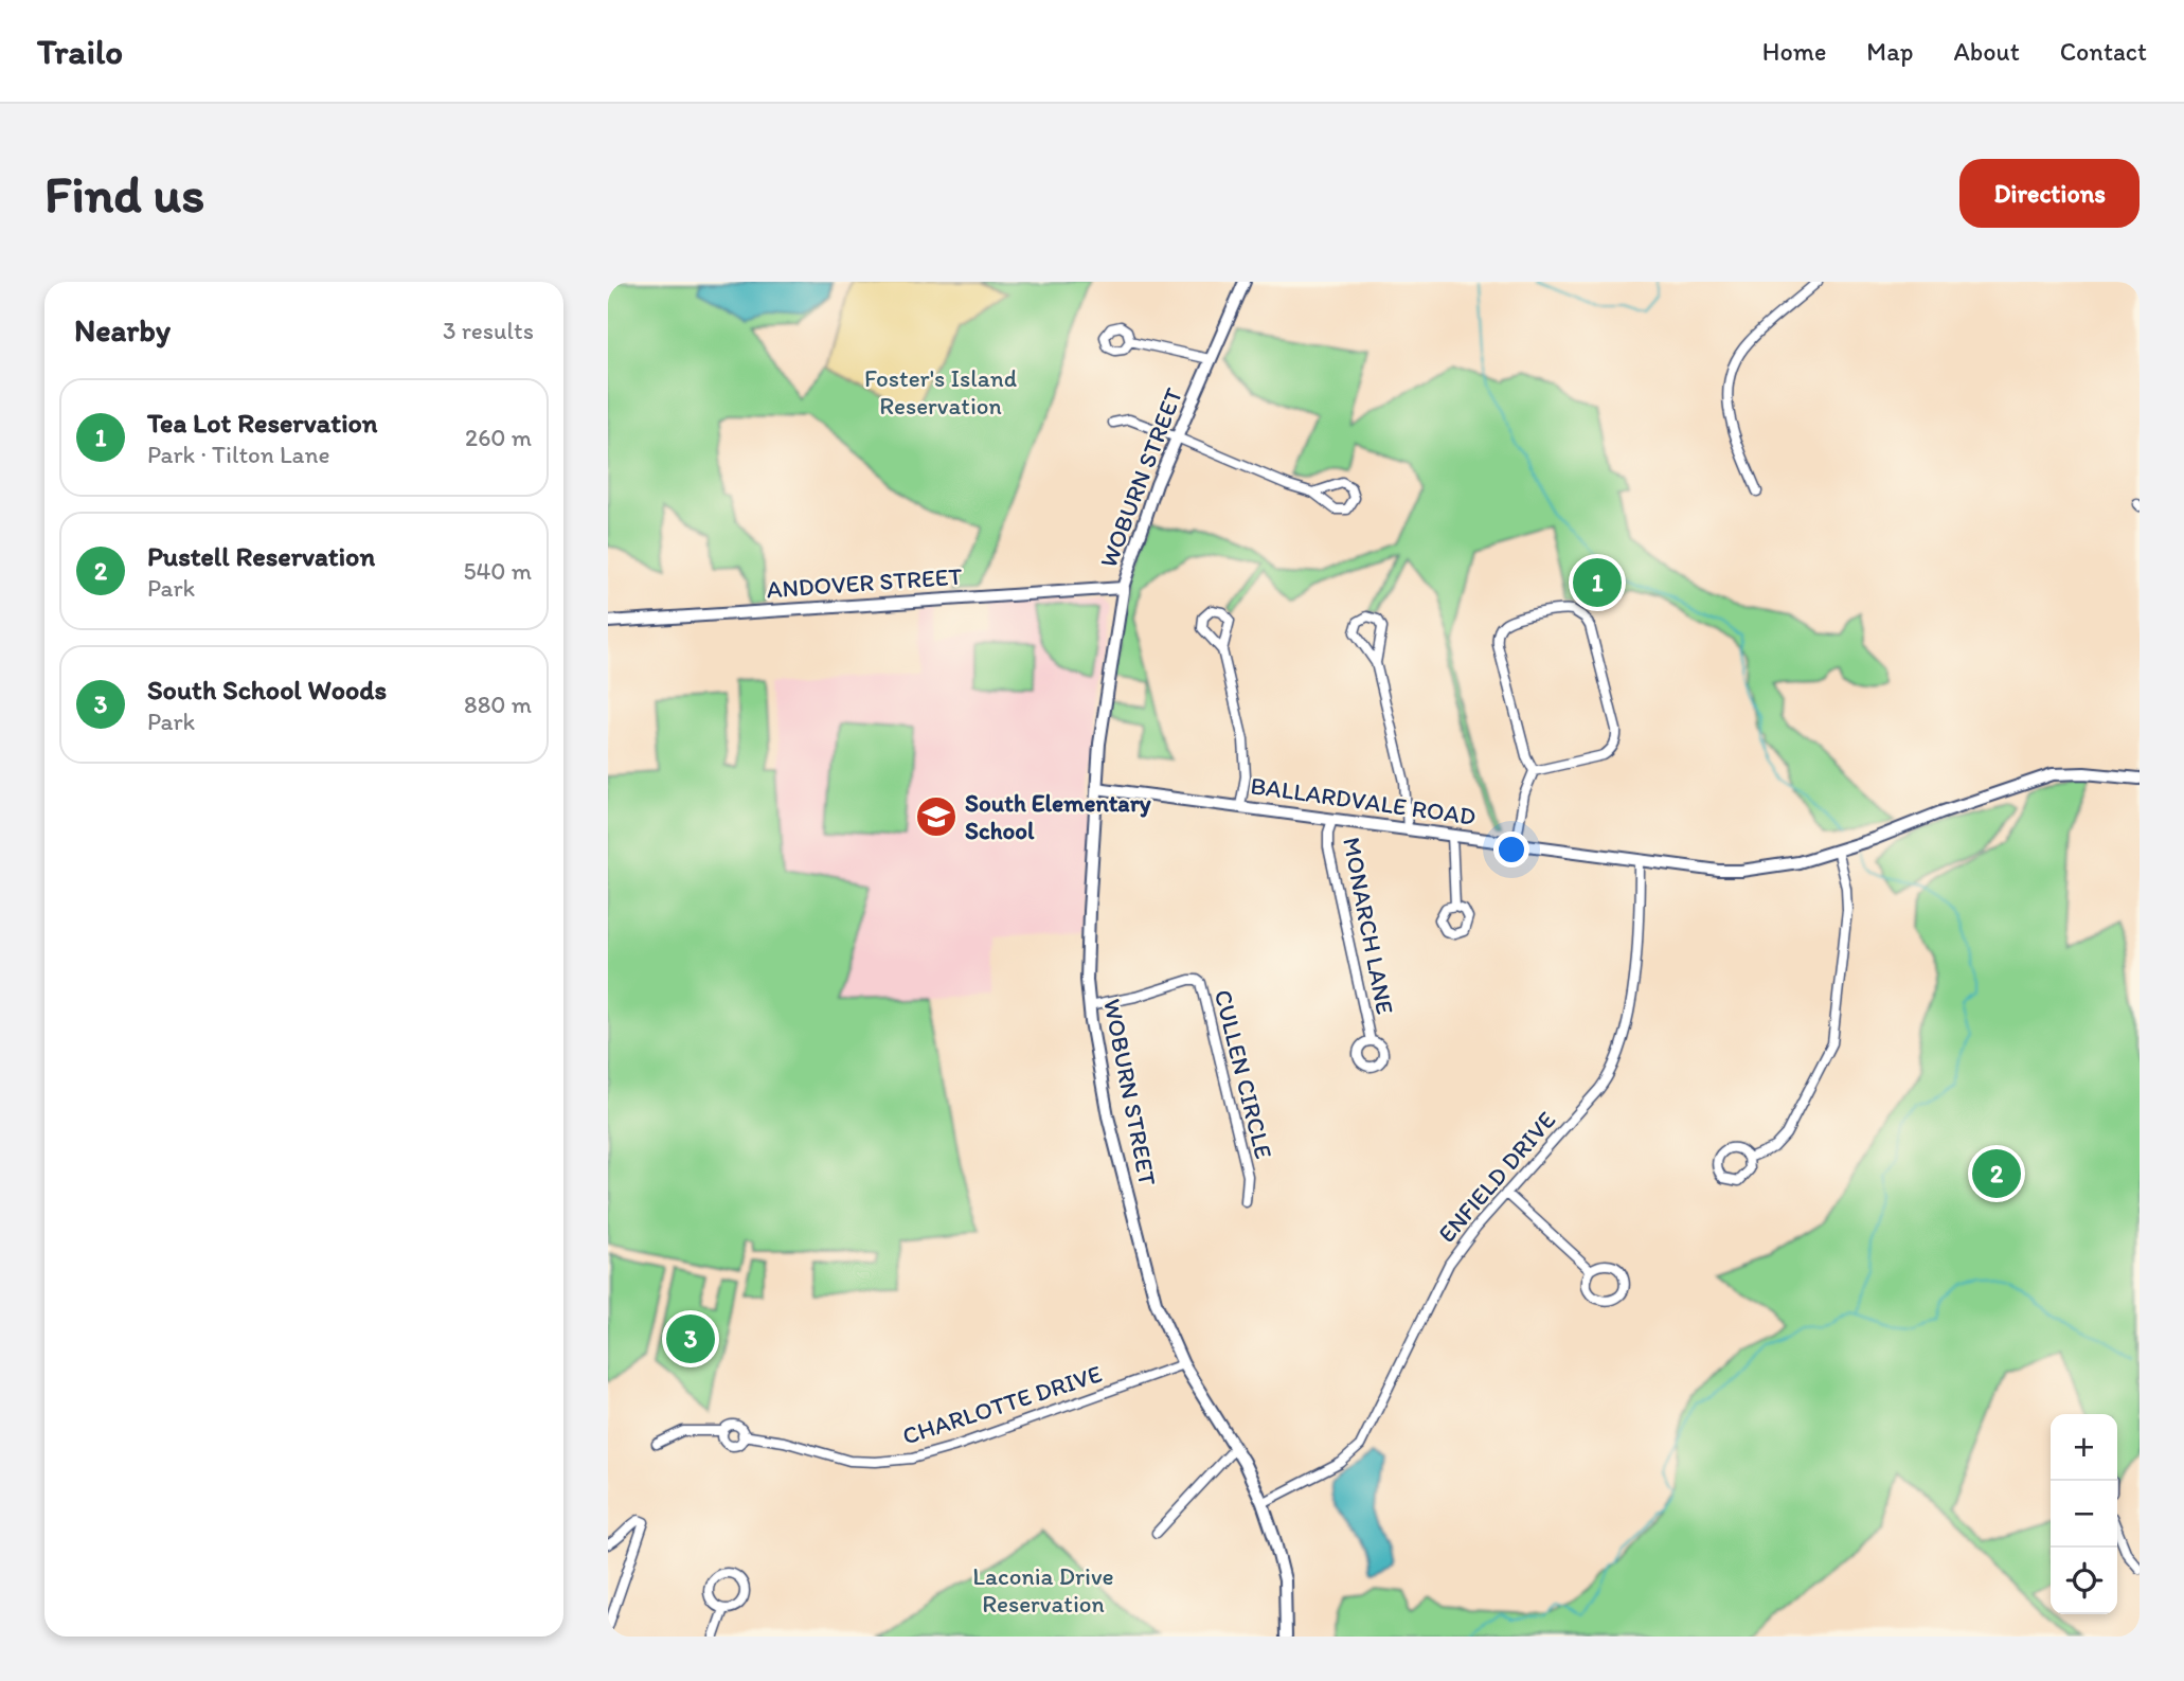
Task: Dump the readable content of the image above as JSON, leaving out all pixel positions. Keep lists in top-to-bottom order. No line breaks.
{"streets":{"street":["WOBURN STREET","ANDOVER STREET","BALLARDVALE ROAD","MONARCH LANE","CULLEN CIRCLE","ENFIELD DRIVE","CHARLOTTE DRIVE"]},"crossings":[["WOBURN STREET","ANDOVER STREET"],["WOBURN STREET","BALLARDVALE ROAD"],["WOBURN STREET","CULLEN CIRCLE"],["WOBURN STREET","ENFIELD DRIVE"],["WOBURN STREET","CHARLOTTE DRIVE"],["BALLARDVALE ROAD","MONARCH LANE"],["BALLARDVALE ROAD","ENFIELD DRIVE"]],"parks":["Foster's Island Reservation","Laconia Drive Reservation"],"places":{"school or university":["South Elementary School"]},"page":{"header":"Trailo","nav":["Home","Map","About","Contact"],"buttons":"Directions","title":"Find us","heading":["Nearby","3 results"],"list":[{"mark":"1","name":"Tea Lot Reservation","note":"Park · Tilton Lane","value":"260 m"},{"mark":"2","name":"Pustell Reservation","note":"Park","value":"540 m"},{"mark":"3","name":"South School Woods","note":"Park","value":"880 m"}],"pins":["1","2","3"],"map_buttons":["+","−"]}}
